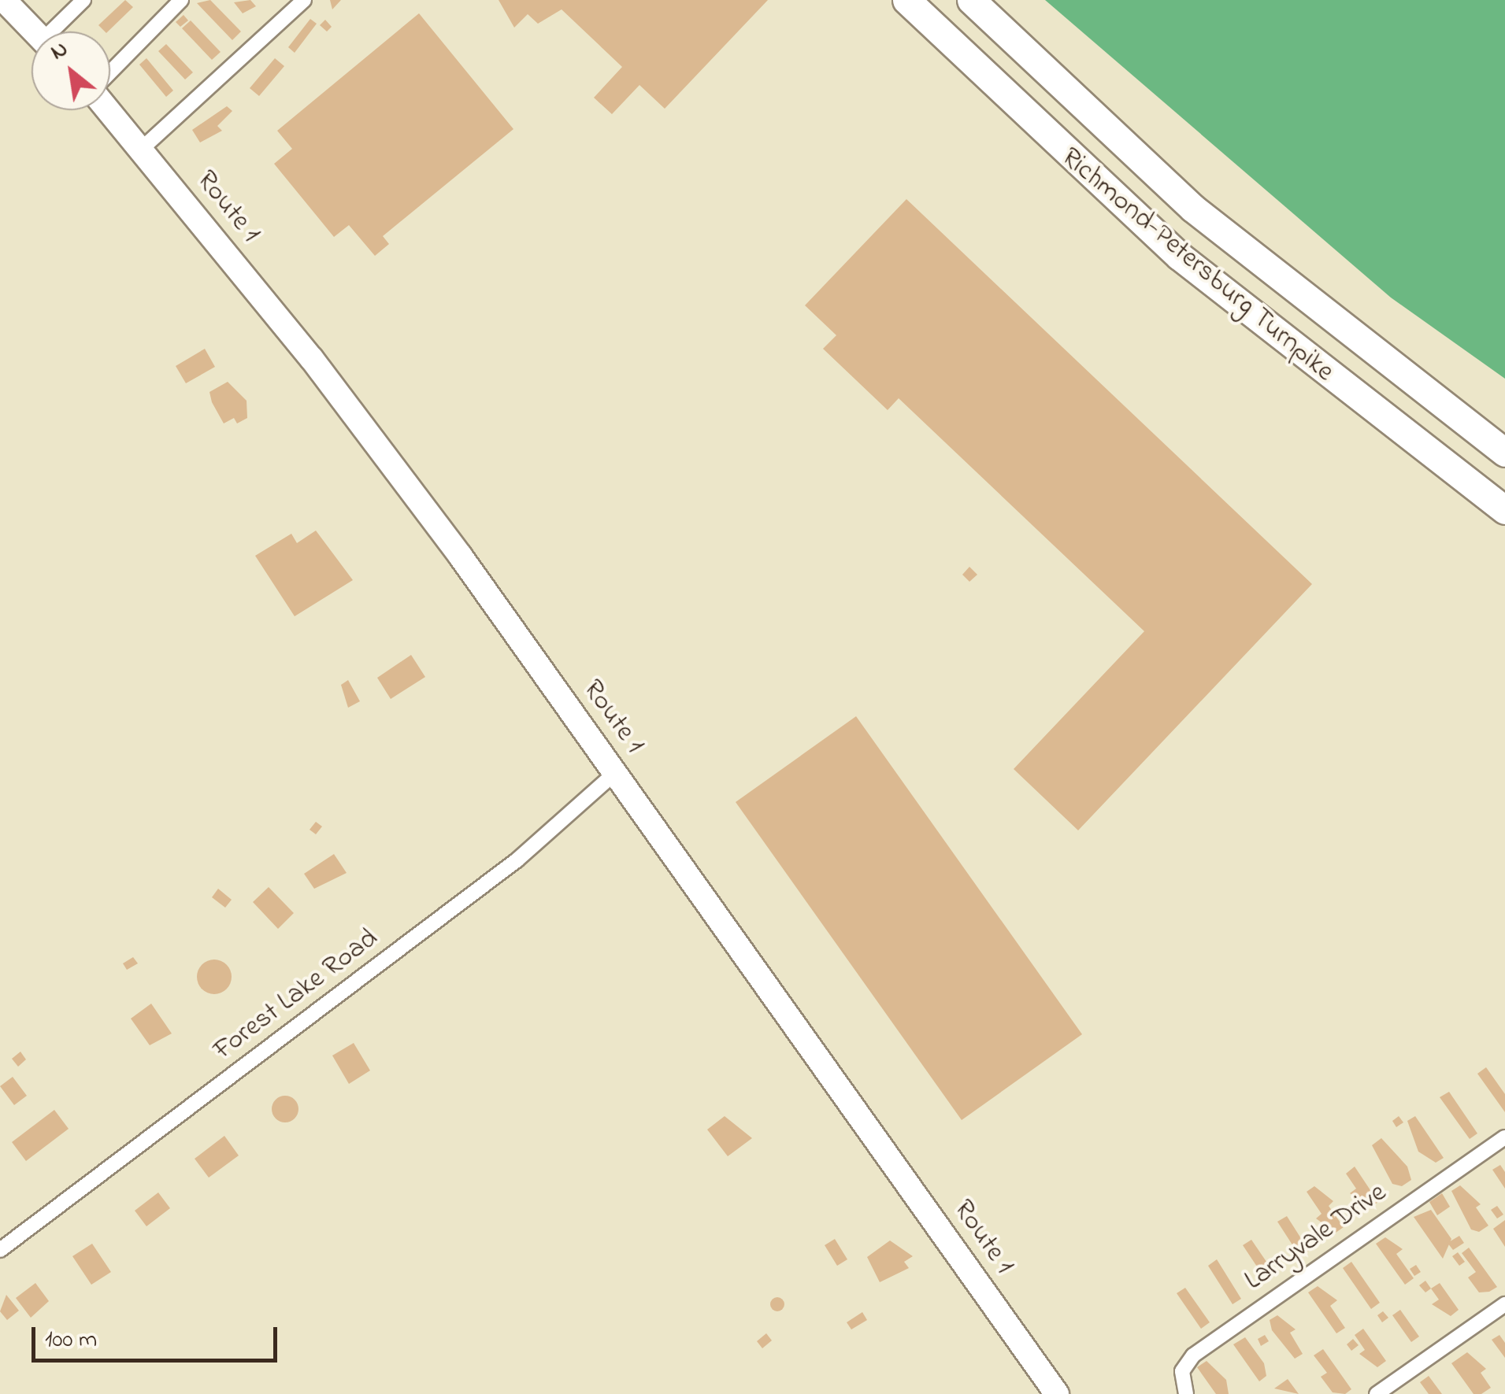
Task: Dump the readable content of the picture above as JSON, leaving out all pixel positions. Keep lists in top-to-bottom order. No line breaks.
{"streets":{"highway":["Richmond-Petersburg Turnpike"],"main road":["Route 1"],"street":["Forest Lake Road","Larryvale Drive"]},"crossings":[["Route 1","Forest Lake Road"]],"scale_bar":"100 m","north":"top left"}
